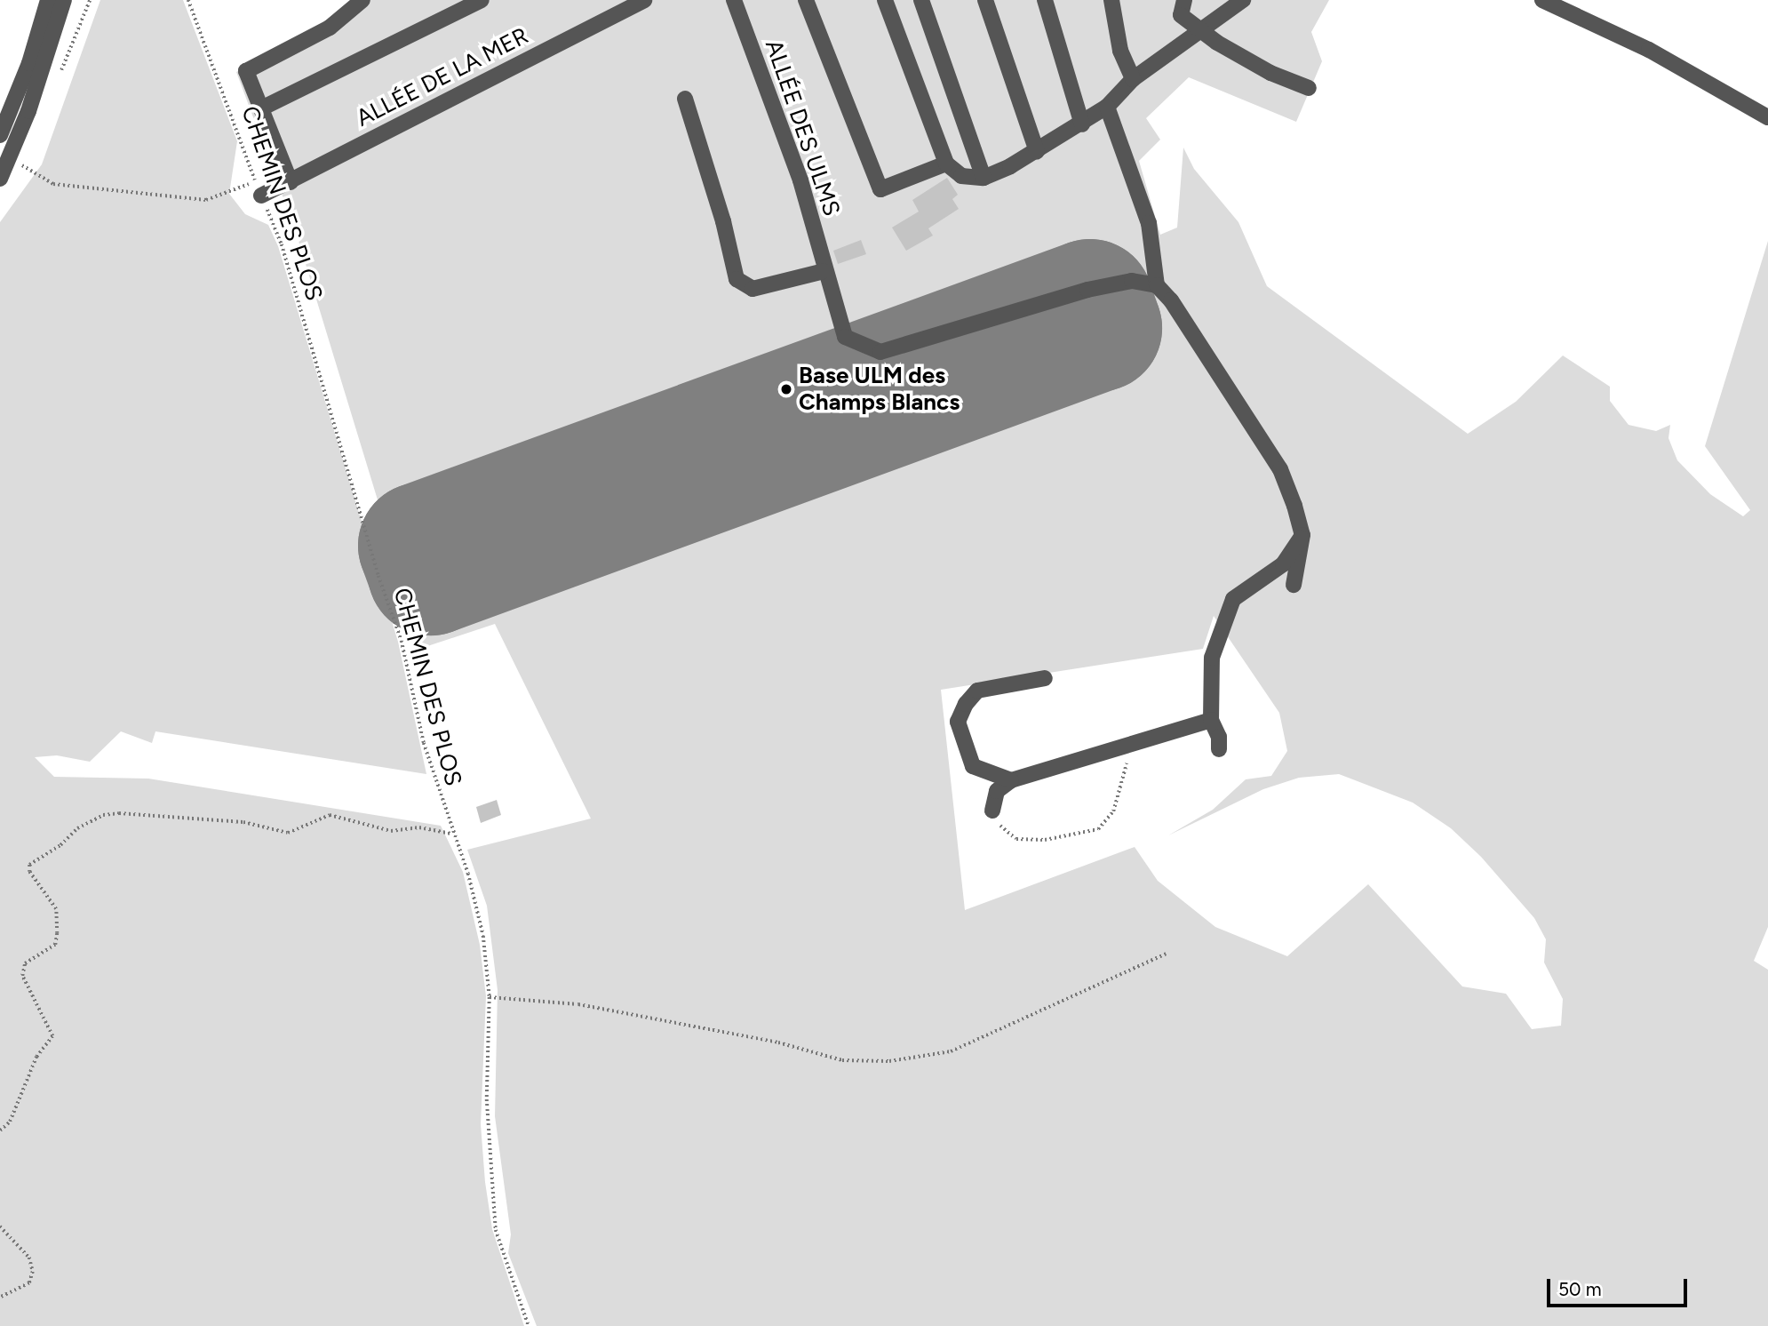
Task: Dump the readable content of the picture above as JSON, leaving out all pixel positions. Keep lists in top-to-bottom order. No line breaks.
{"streets":{"street":["ALLÉE DE LA MER","ALLÉE DES ULMS"],"path":["CHEMIN DES PLOS"]},"crossings":[["ALLÉE DE LA MER","CHEMIN DES PLOS"]],"places":["Base ULM des Champs Blancs"],"scale_bar":"50 m"}
